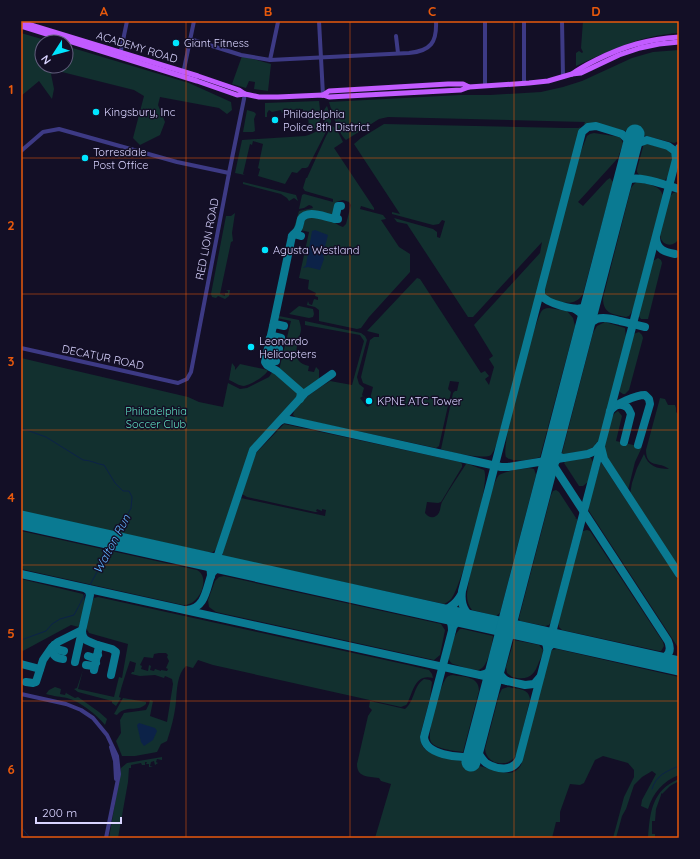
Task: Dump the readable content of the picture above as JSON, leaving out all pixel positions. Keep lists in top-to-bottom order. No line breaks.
{"streets":{"main road":["ACADEMY ROAD"],"street":["RED LION ROAD","DECATUR ROAD"]},"crossings":[["ACADEMY ROAD","RED LION ROAD"],["RED LION ROAD","DECATUR ROAD"]],"water":["Walton Run"],"parks":["Philadelphia Soccer Club"],"places":["Giant Fitness","Kingsbury, Inc","Philadelphia Police 8th District","Torresdale Post Office","Agusta Westland","Leonardo Helicopters","KPNE ATC Tower"],"scale_bar":"200 m","north":"bottom left","grid":{"columns":["A","B","C","D"],"rows":["1","2","3","4","5","6"]}}
